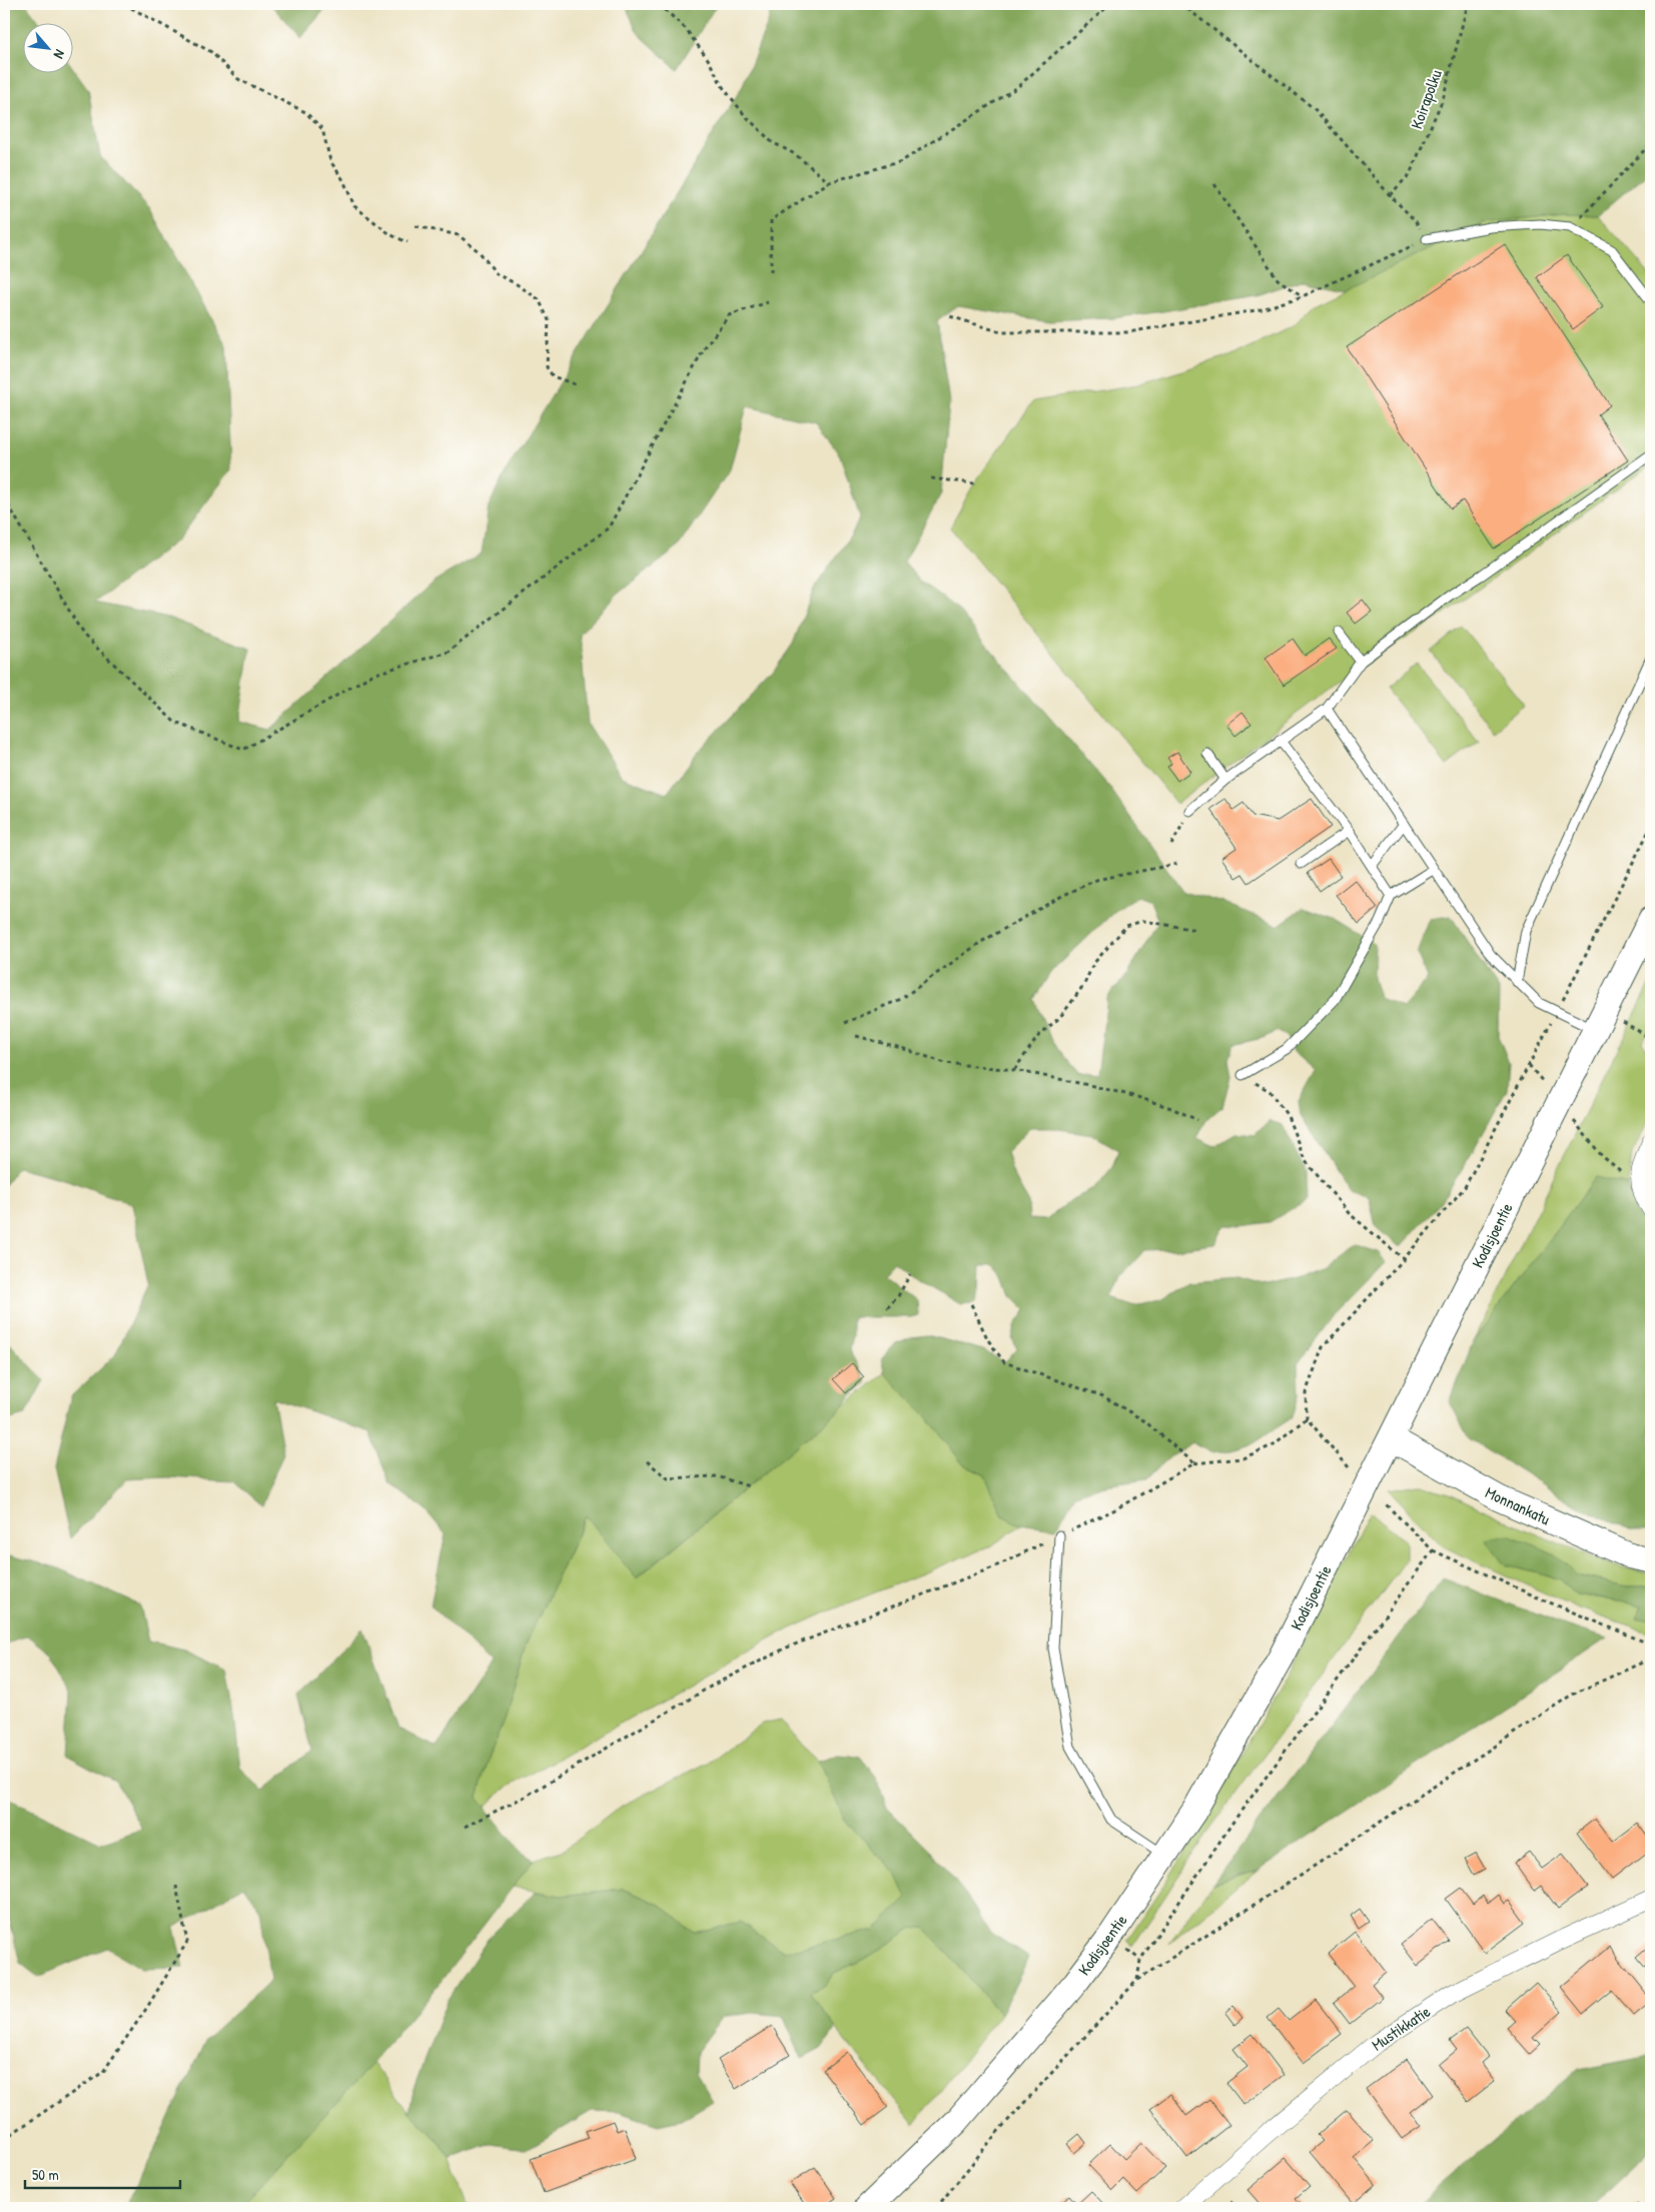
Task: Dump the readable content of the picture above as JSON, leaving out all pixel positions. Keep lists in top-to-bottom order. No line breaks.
{"streets":{"street":["Kodisjoentie","Monnankatu","Mustikkatie"],"path":["Koirapolku"]},"crossings":[["Kodisjoentie","Monnankatu"]],"scale_bar":"50 m","north":"bottom right"}
